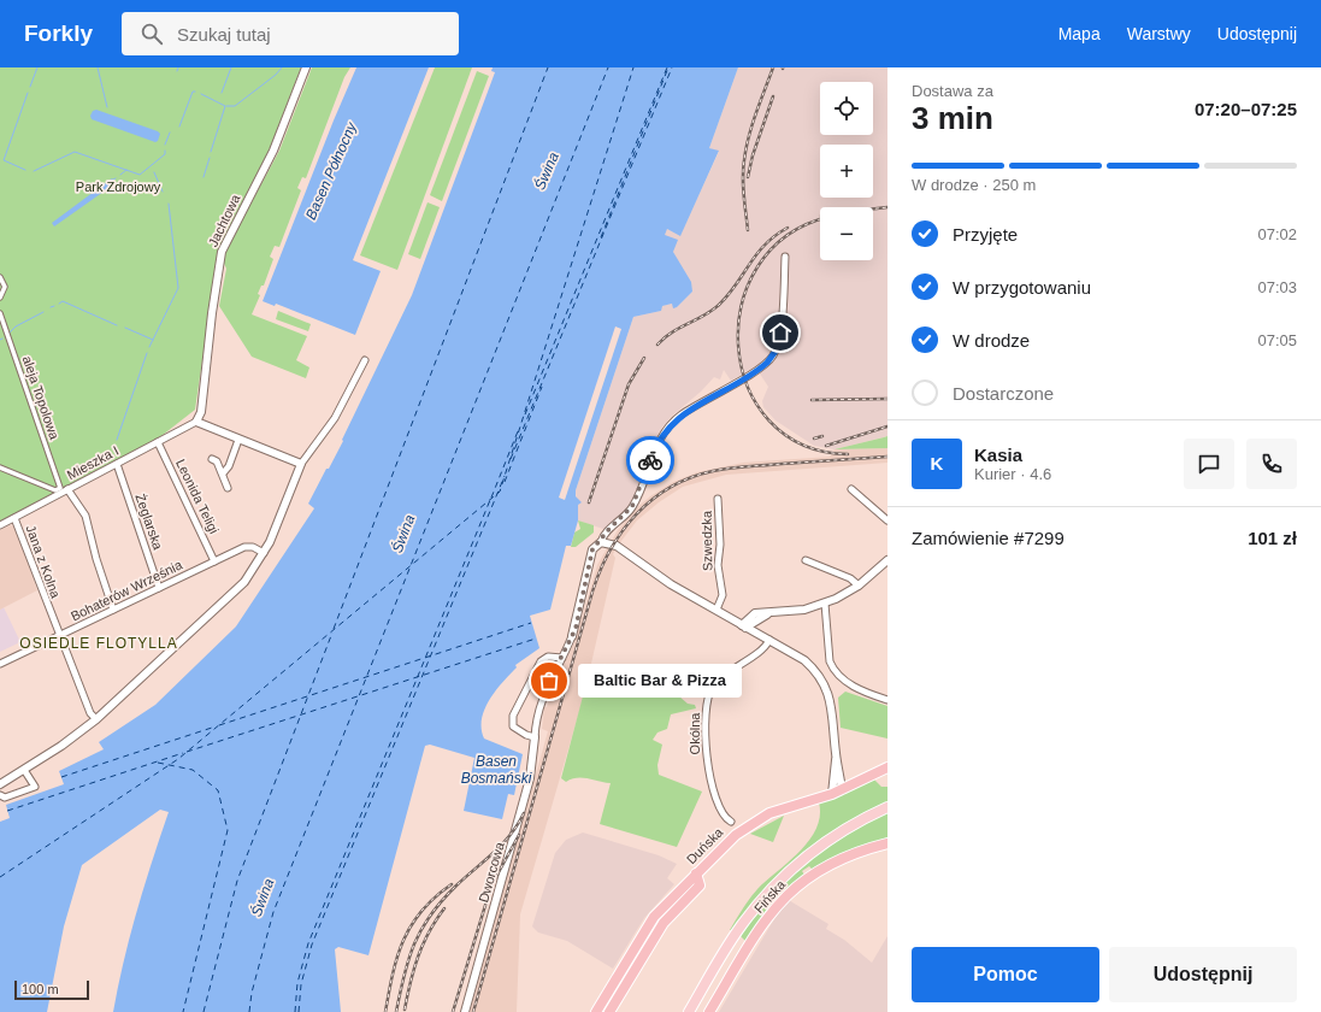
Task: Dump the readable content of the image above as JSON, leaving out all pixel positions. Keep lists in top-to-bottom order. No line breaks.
{"streets":{"highway":["Duńska","Fińska"],"street":["Jachtowa","aleja Topolowa","Mieszka I","Leonida Teligi","Żeglarska","Szwedzka","Jana z Kolna","Bohaterów Września","Okólna","Dworcowa"]},"crossings":[["Jachtowa","Mieszka I"],["Mieszka I","Leonida Teligi"],["Mieszka I","Żeglarska"],["Mieszka I","Jana z Kolna"],["Leonida Teligi","Bohaterów Września"],["Żeglarska","Bohaterów Września"],["Jana z Kolna","Bohaterów Września"]],"districts":["OSIEDLE FLOTYLLA"],"water":["Basen Północny","Świna","Basen Bosmański"],"parks":["Park Zdrojowy"],"places":["Baltic Bar & Pizza"],"scale_bar":"100 m","page":{"header":"Forkly","search":"Szukaj tutaj","nav":["Mapa","Warstwy","Udostępnij"],"heading":["3 min","Dostawa za","07:20–07:25"],"panel":["Kasia","Kurier · 4.6","Zamówienie #7299","101 zł"],"map_buttons":["+","−"],"bar":"W drodze · 250 m","list":[["Przyjęte","07:02"],["W przygotowaniu","07:03"],["W drodze","07:05"],"Dostarczone"],"round":"K","bubble":"Baltic Bar & Pizza","buttons":["Pomoc","Udostępnij"],"scale":"100 m"}}
